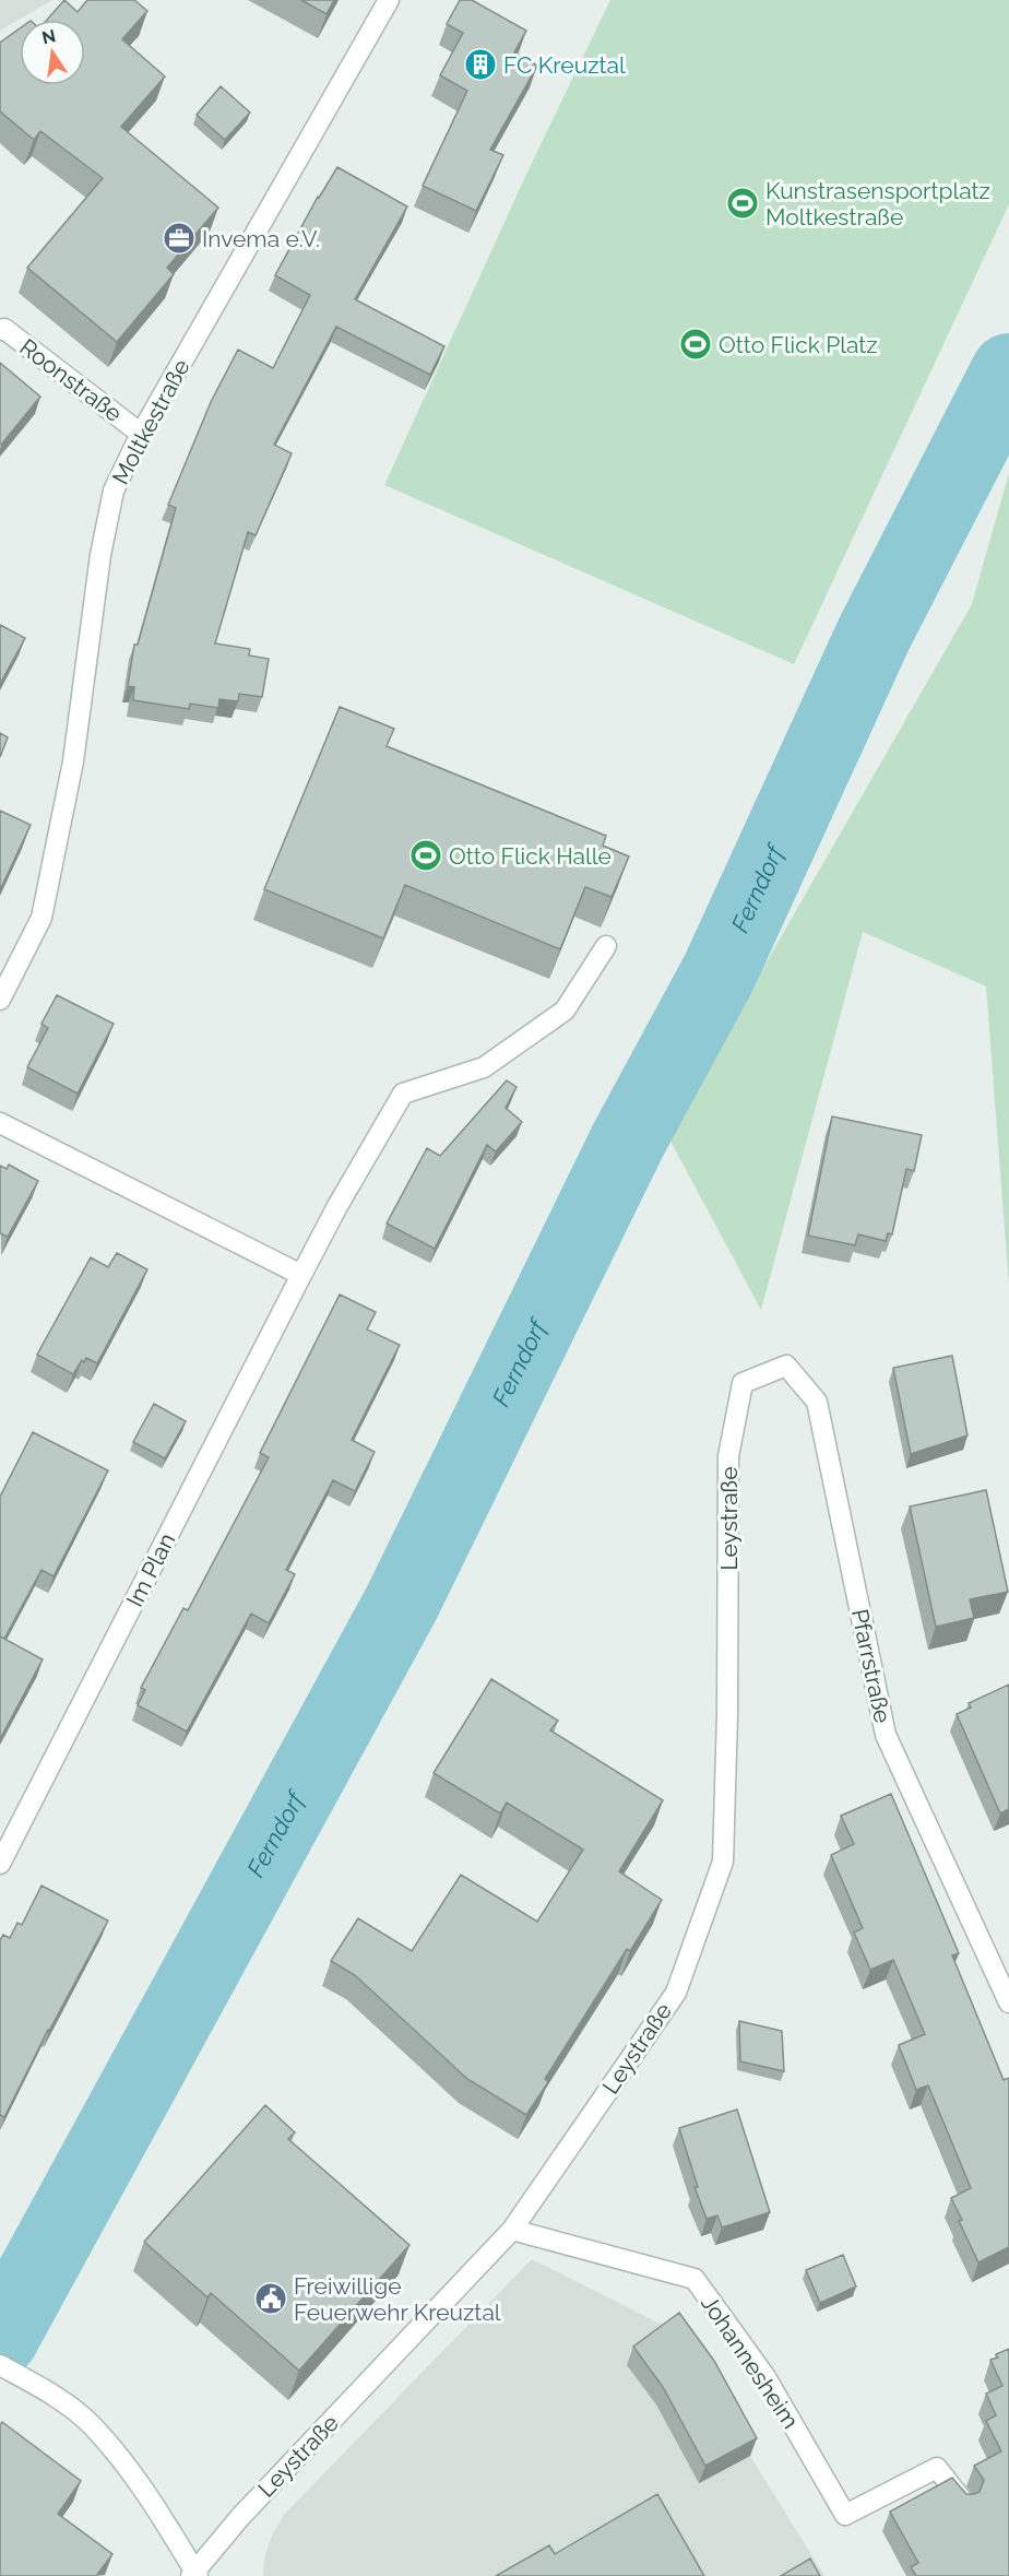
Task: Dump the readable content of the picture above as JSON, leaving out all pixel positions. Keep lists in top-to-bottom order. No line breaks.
{"streets":{"street":["Roonstraße","Moltkestraße","Leystraße","Im Plan","Pfarrstraße","Johannesheim"]},"crossings":[["Roonstraße","Moltkestraße"],["Leystraße","Pfarrstraße"],["Leystraße","Johannesheim"]],"water":["Ferndorf"],"places":{"building":["FC Kreuztal"],"sports":["Kunstrasensportplatz Moltkestraße","Otto Flick Platz","Otto Flick Halle"],"office":["Invema e.V."],"public building":["Freiwillige Feuerwehr Kreuztal"]},"north":"top"}
